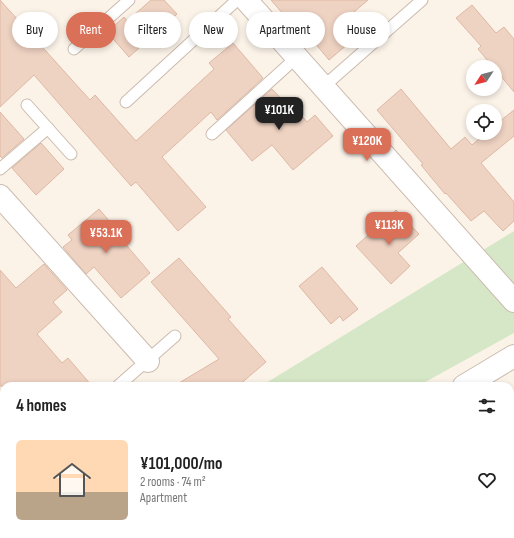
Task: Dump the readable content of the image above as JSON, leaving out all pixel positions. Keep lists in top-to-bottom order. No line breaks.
{"north":"bottom left","page":{"chip":["Buy","Rent","Filters","New","Apartment","House"],"price":["¥101K","¥120K","¥113K","¥53.1K"],"heading":"4 homes","list":[{"name":"¥101,000/mo","note":"2 rooms · 74 m² · Apartment"}]}}
